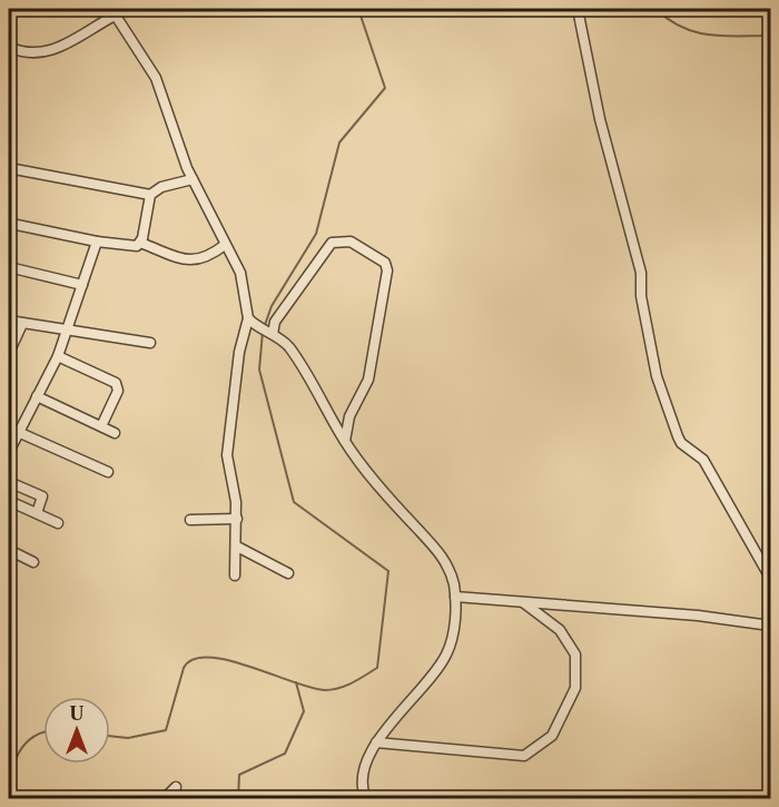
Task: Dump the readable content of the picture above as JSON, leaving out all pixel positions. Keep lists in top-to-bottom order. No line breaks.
{"north":"top"}
